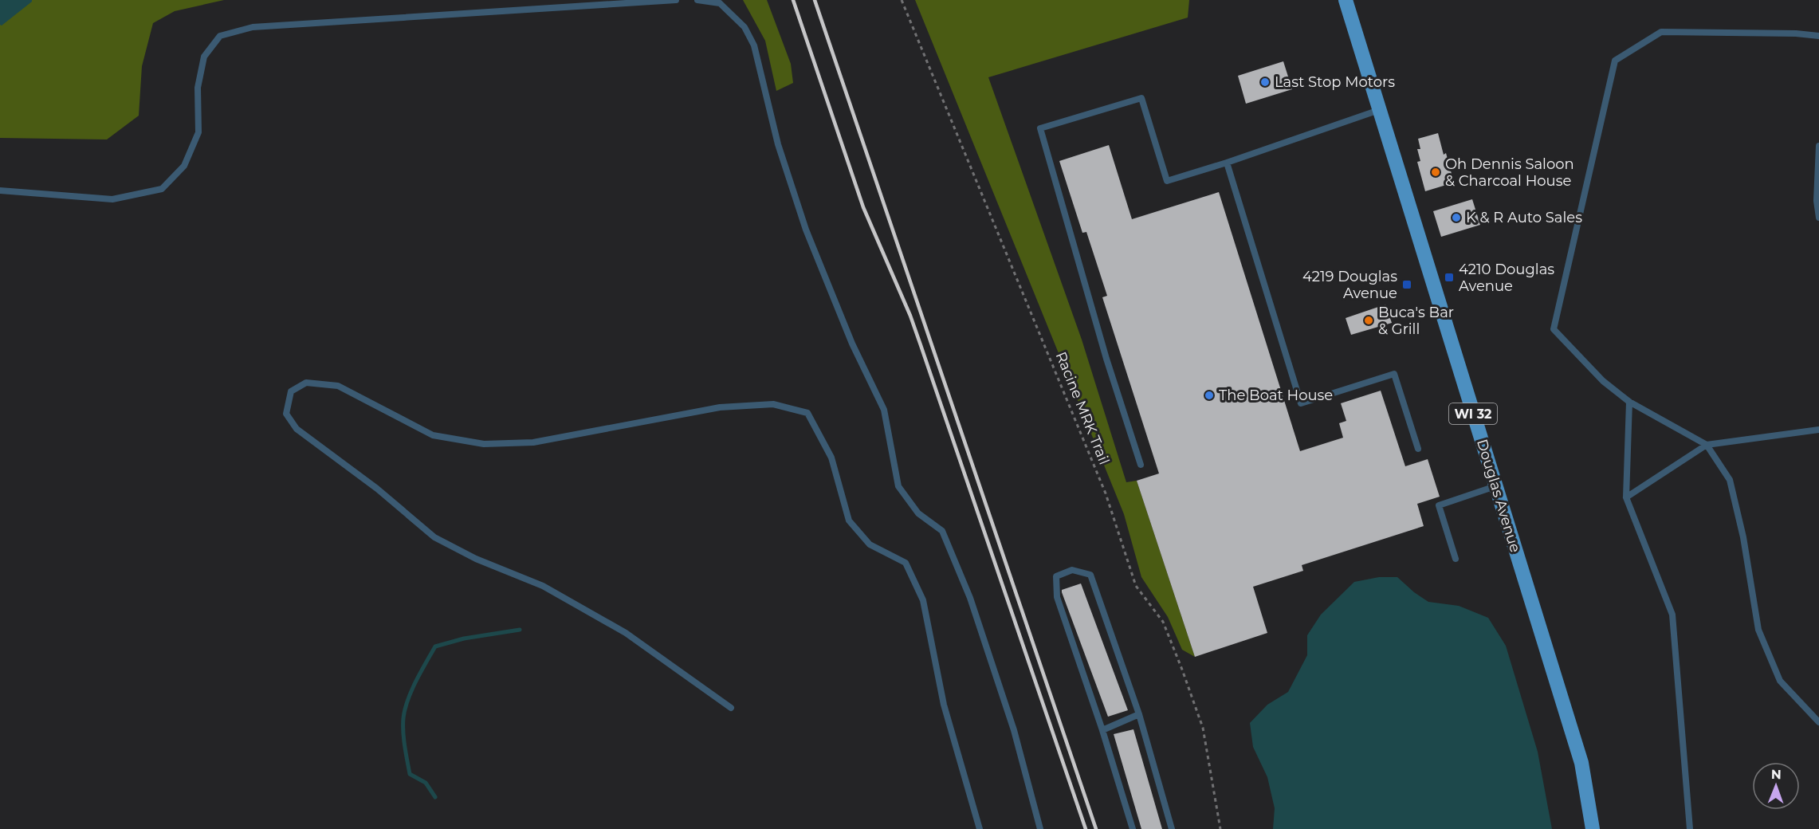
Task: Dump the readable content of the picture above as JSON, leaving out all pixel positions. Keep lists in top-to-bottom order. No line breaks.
{"streets":{"main road":["WI 32","Douglas Avenue"],"path":["Racine MRK Trail"]},"places":{"other":["Last Stop Motors","Oh Dennis Saloon & Charcoal House","K & R Auto Sales","Buca's Bar & Grill","The Boat House"],"transit":["4210 Douglas Avenue","4219 Douglas Avenue"]},"north":"top"}
